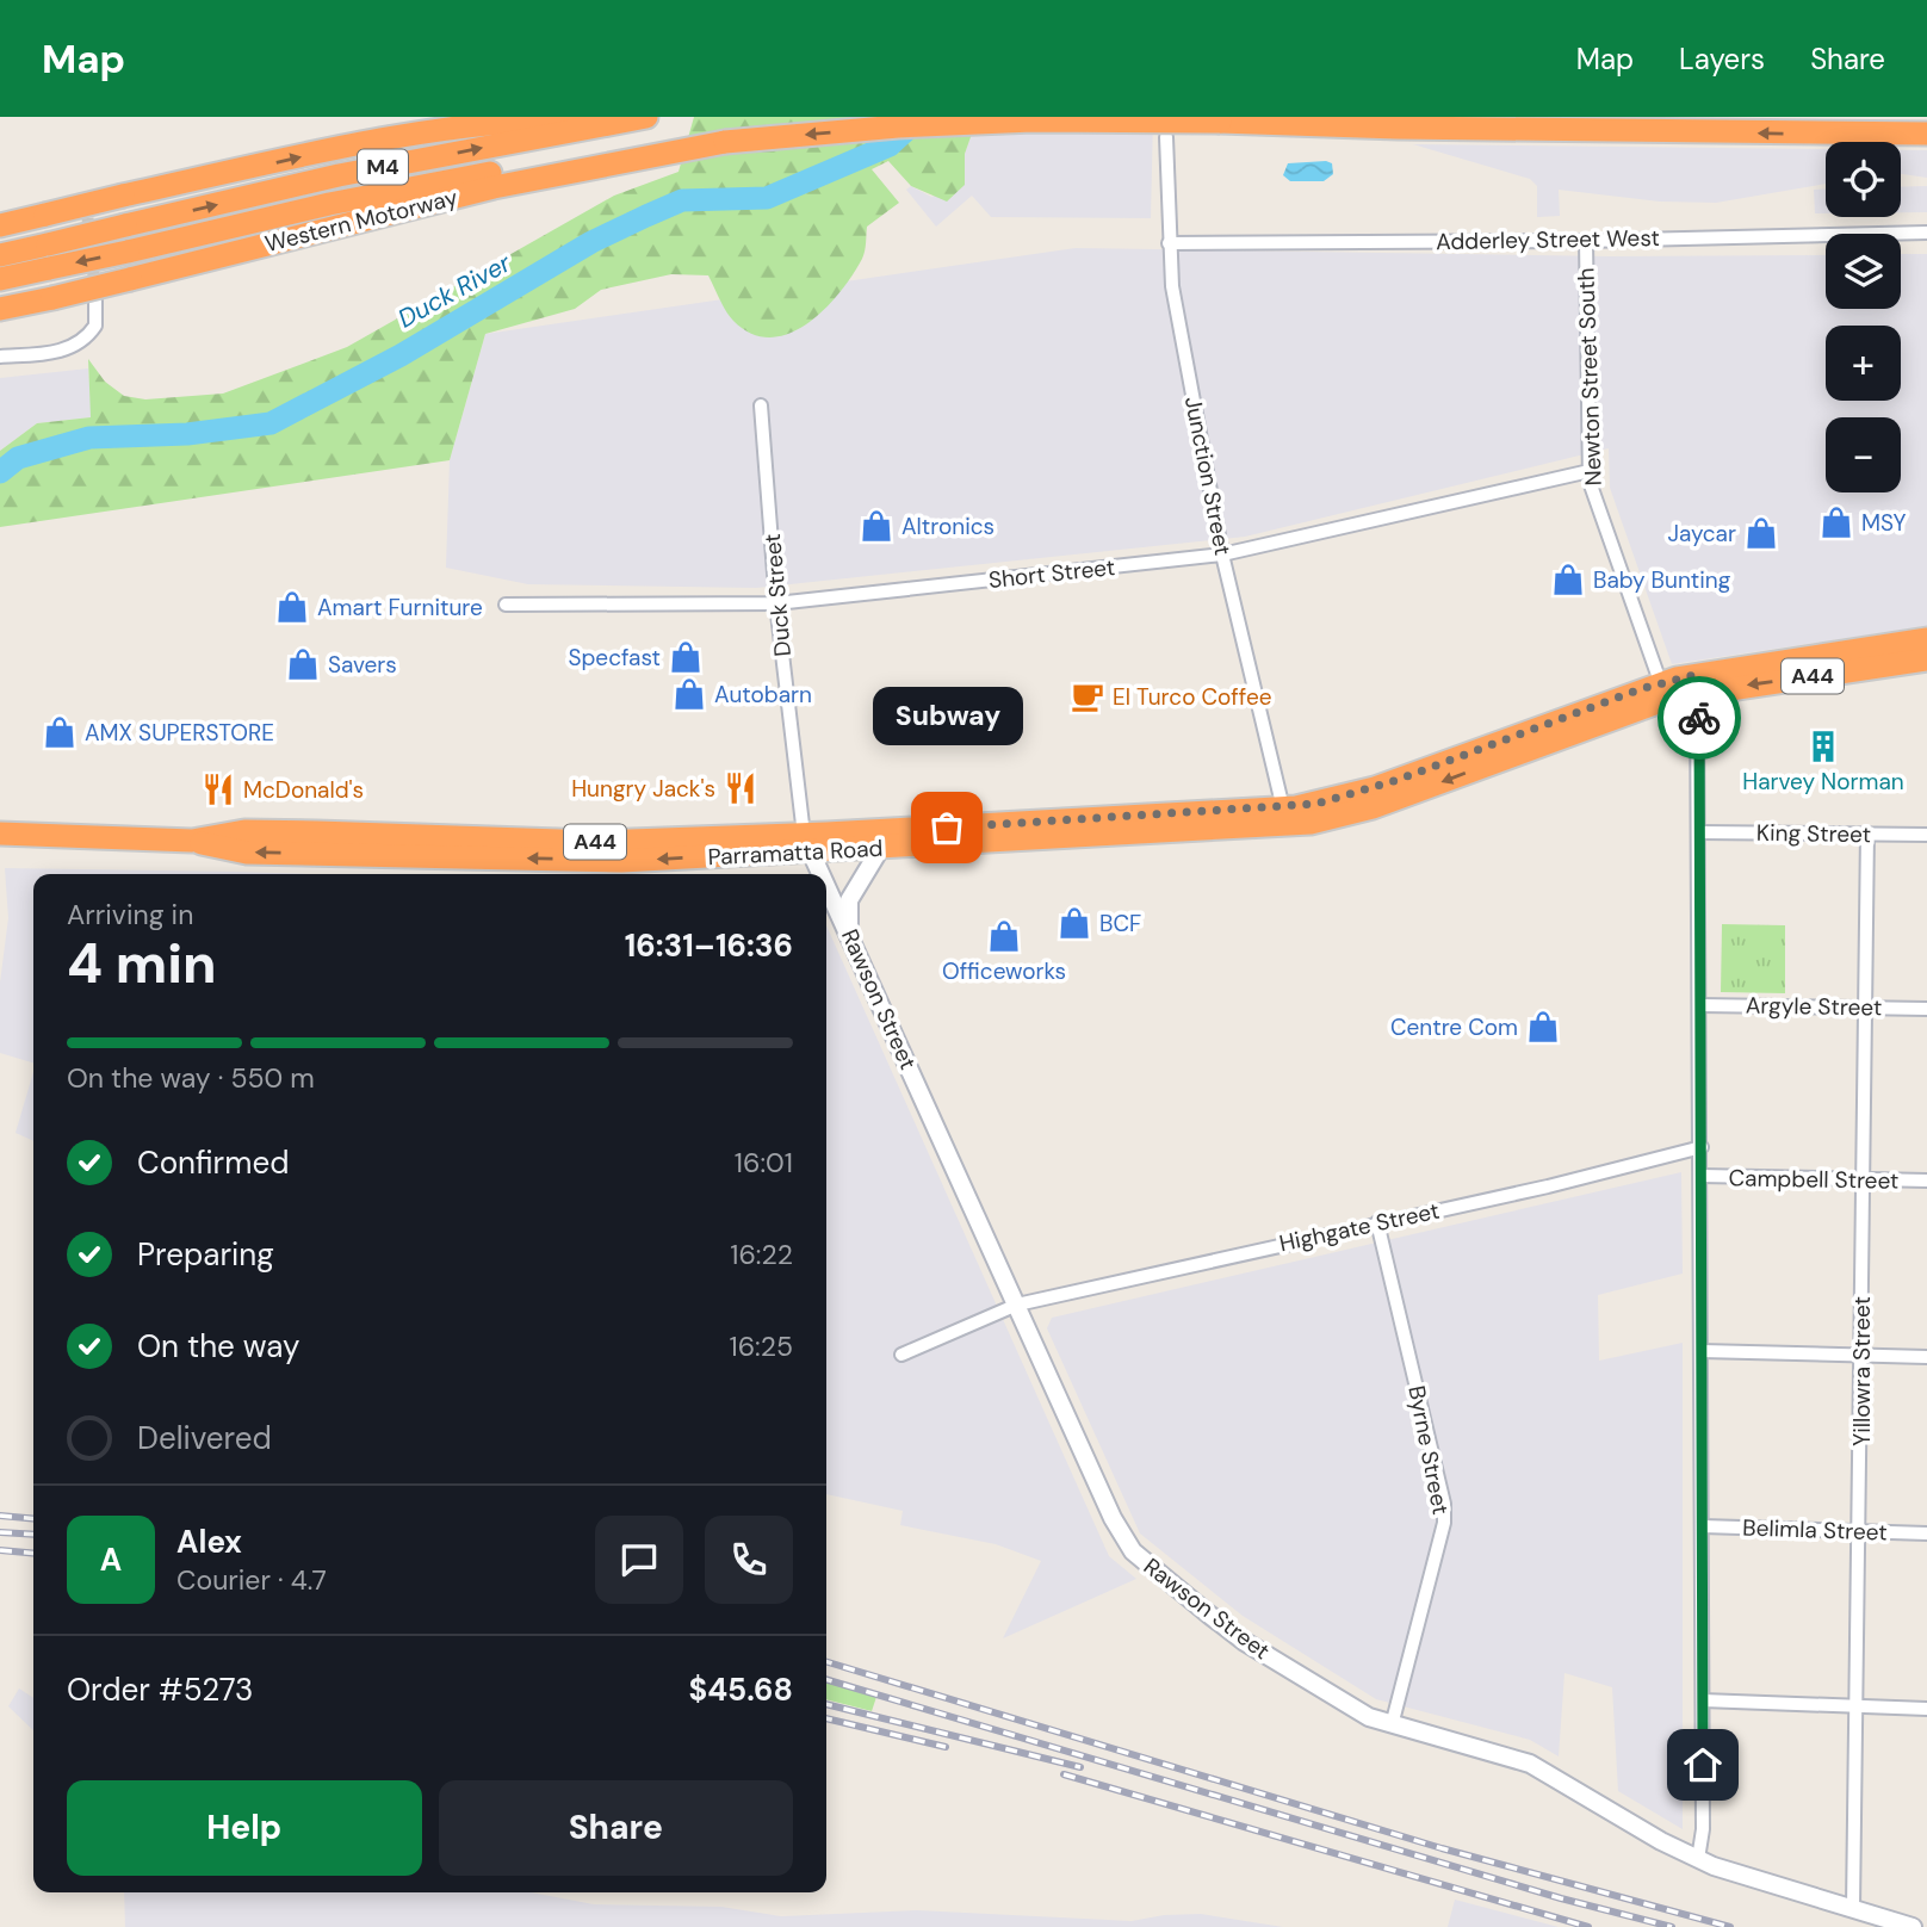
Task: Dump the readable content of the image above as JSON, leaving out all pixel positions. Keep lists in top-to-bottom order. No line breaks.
{"streets":{"highway":["M4","Western Motorway","A44","Parramatta Road"],"main road":["Rawson Street"],"street":["Adderley Street West","Newton Street South","Junction Street","Short Street","Duck Street","King Street","Argyle Street","Campbell Street","Highgate Street","Yillowra Street","Byrne Street","Belimla Street"]},"crossings":[["M4","Western Motorway"],["Adderley Street West","Newton Street South"],["Adderley Street West","Junction Street"],["Newton Street South","Short Street"],["Newton Street South","Parramatta Road"],["Junction Street","Short Street"],["Junction Street","Parramatta Road"],["Short Street","Duck Street"],["Duck Street","Parramatta Road"],["Duck Street","Rawson Street"],["King Street","Yillowra Street"],["Parramatta Road","Rawson Street"],["Rawson Street","Highgate Street"],["Rawson Street","Yillowra Street"],["Rawson Street","Byrne Street"],["Argyle Street","Yillowra Street"],["Campbell Street","Yillowra Street"],["Highgate Street","Byrne Street"],["Yillowra Street","Belimla Street"]],"water":["Duck River"],"places":{"shop":["MSY","Altronics","Jaycar","Baby Bunting","Amart Furniture","Specfast","Savers","Autobarn","AMX SUPERSTORE","BCF","Officeworks","Centre Com"],"cafe":["El Turco Coffee"],"building":["Harvey Norman"],"restaurant":["Hungry Jack's","McDonald's"],"other":["Subway"]},"page":{"header":"Map","nav":["Map","Layers","Share"],"map_buttons":["+","−"],"bubble":"Subway","heading":["4 min","Arriving in","16:31–16:36"],"panel":["Alex","Courier · 4.7","Order #5273","$45.68"],"bar":"On the way · 550 m","list":[["Confirmed","16:01"],["Preparing","16:22"],["On the way","16:25"],"Delivered"],"round":"A","buttons":["Help","Share"]}}
